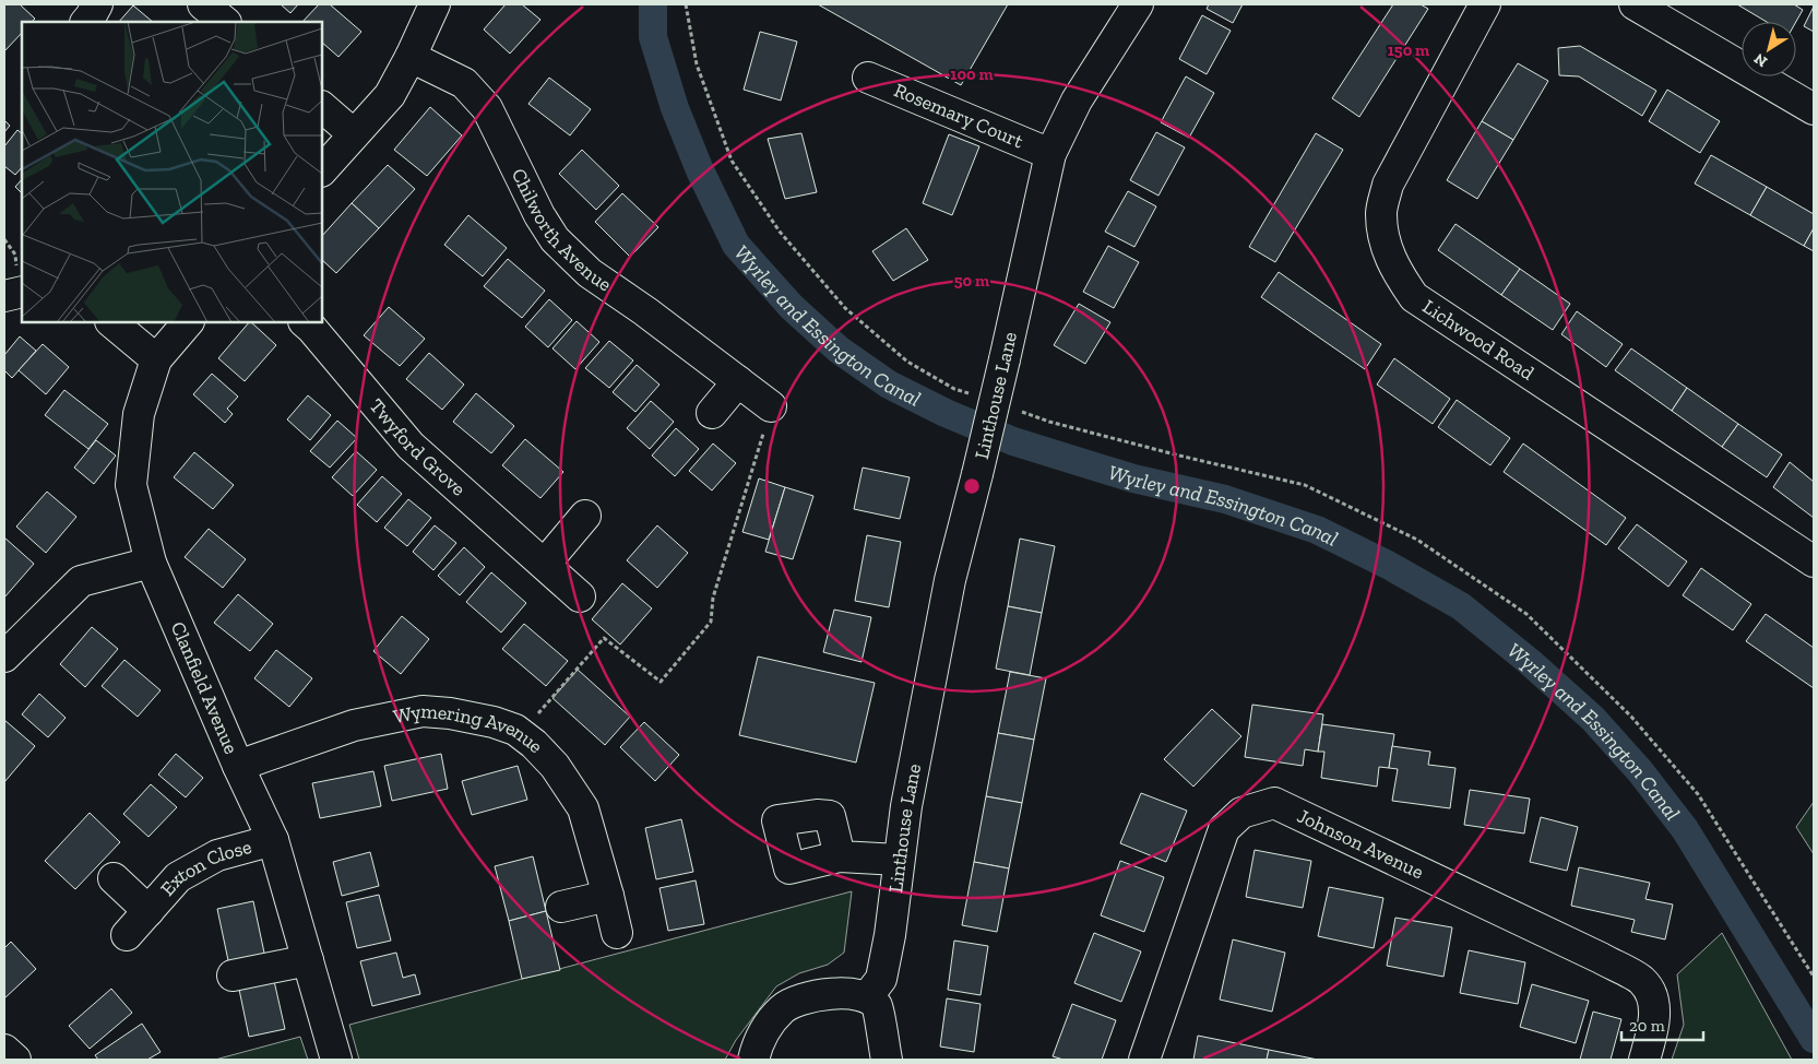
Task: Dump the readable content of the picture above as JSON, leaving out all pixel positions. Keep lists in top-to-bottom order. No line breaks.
{"streets":{"street":["Rosemary Court","Chilworth Avenue","Lichwood Road","Linthouse Lane","Twyford Grove","Clanfield Avenue","Wymering Avenue","Johnson Avenue","Exton Close"]},"crossings":[["Rosemary Court","Linthouse Lane"],["Clanfield Avenue","Wymering Avenue"],["Clanfield Avenue","Exton Close"]],"water":["Wyrley and Essington Canal"],"scale_bar":"20 m","north":"bottom left","rings":["150 m","100 m","50 m"]}
